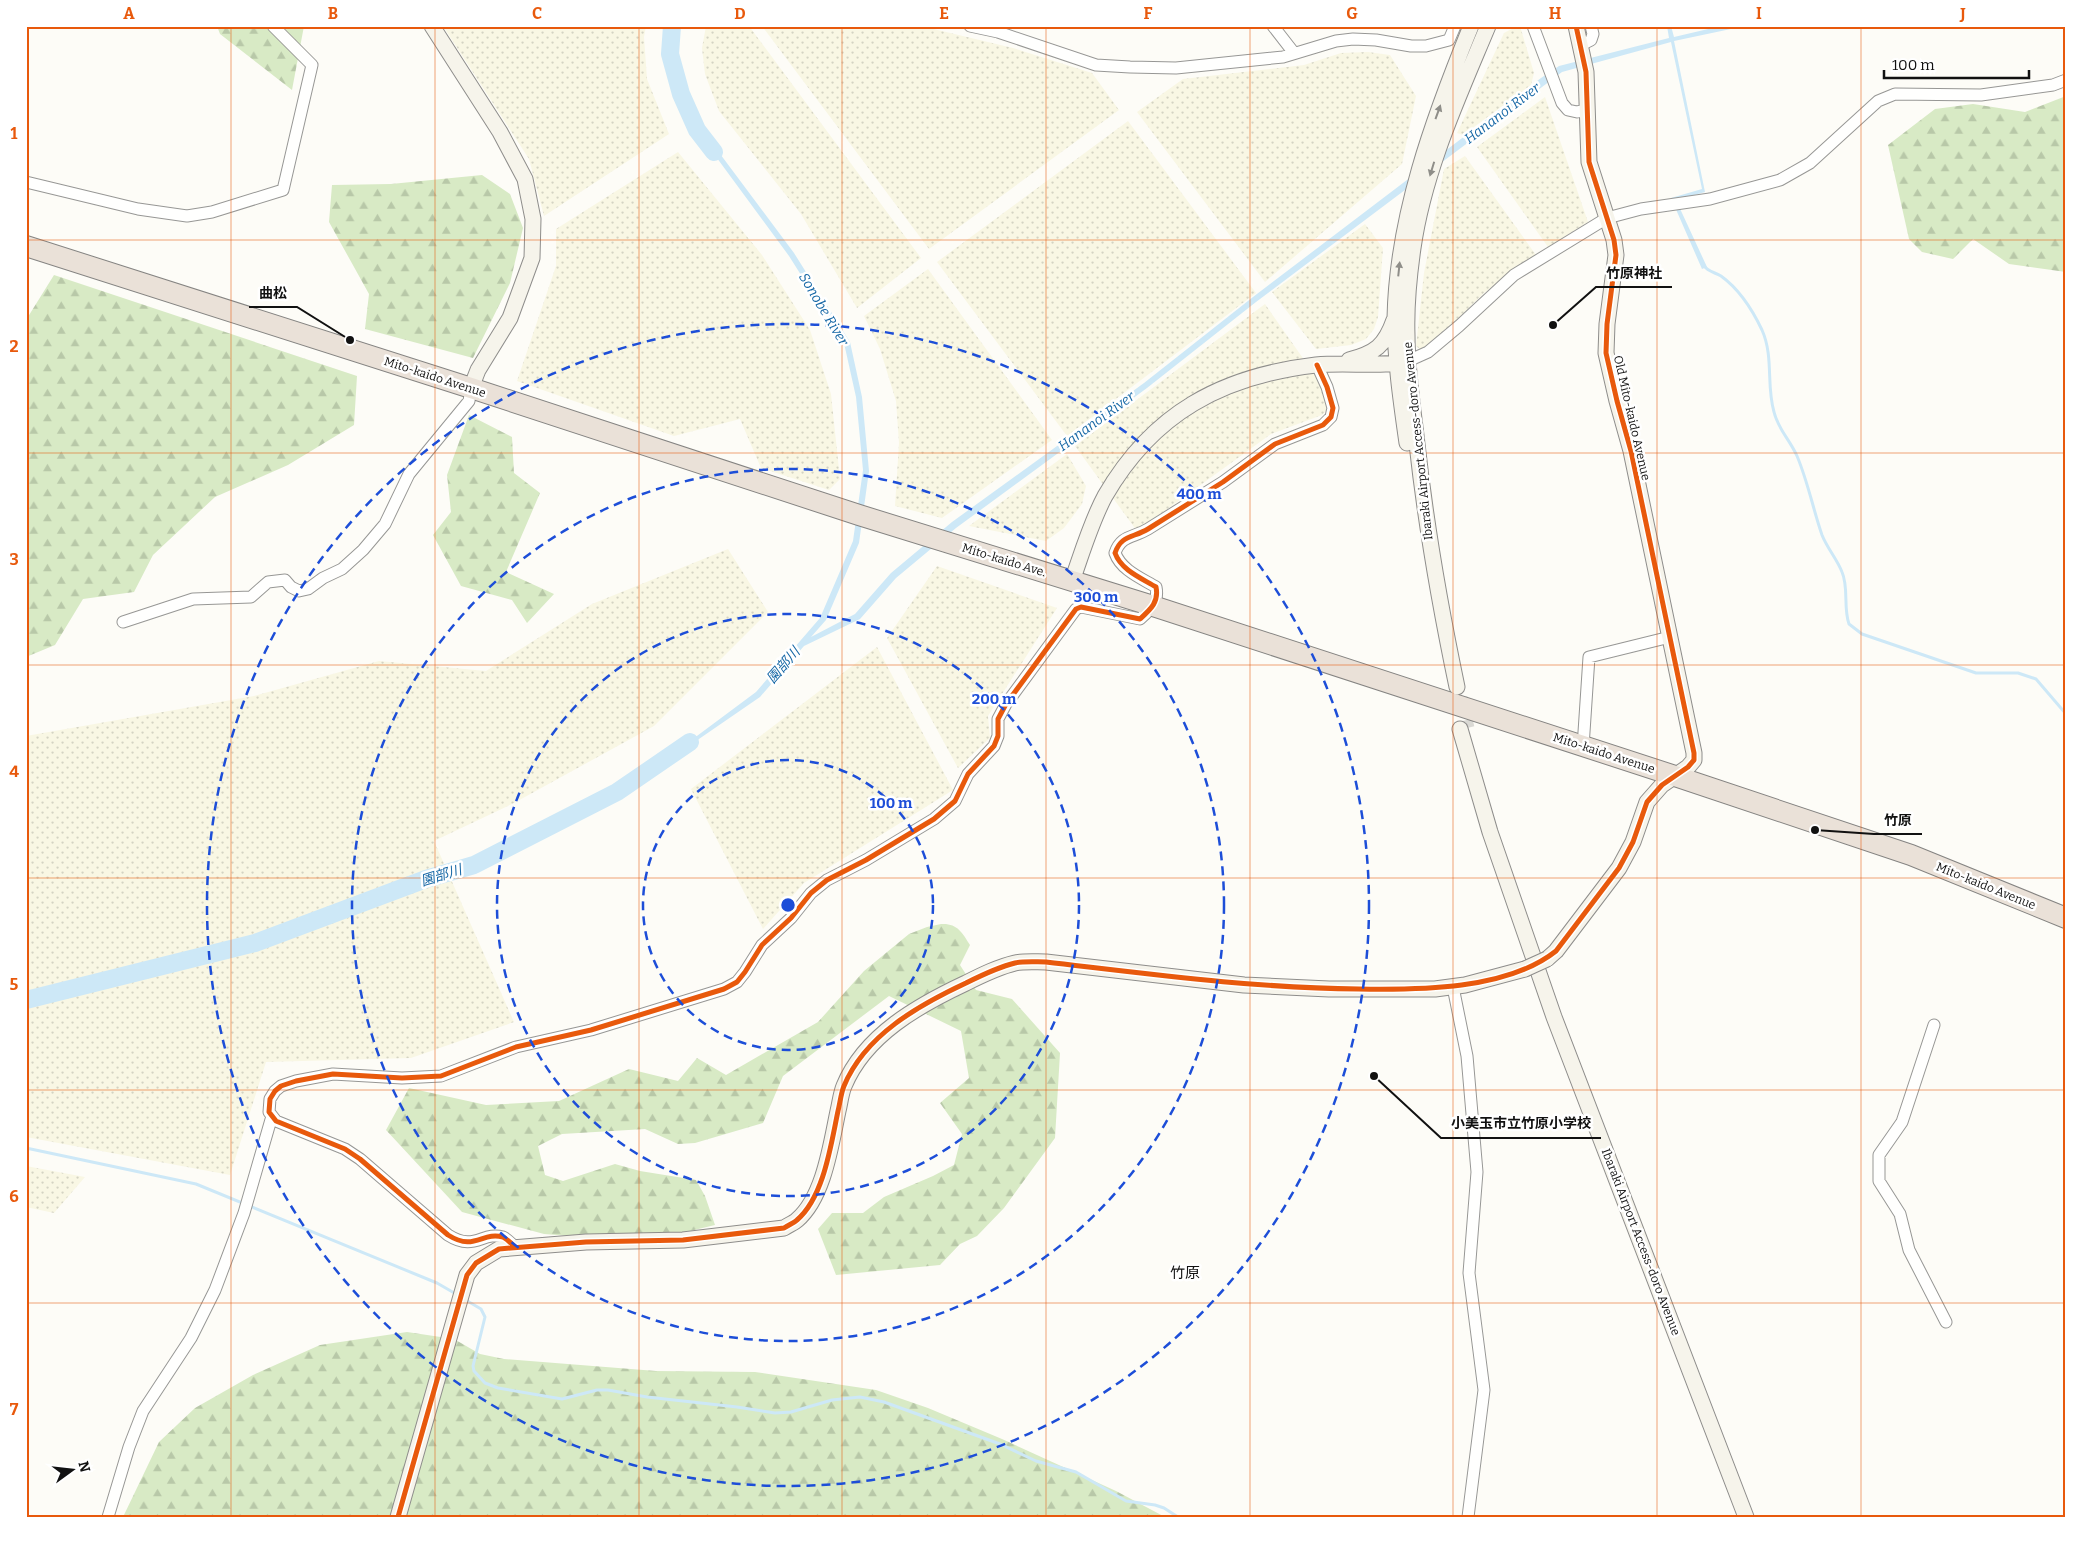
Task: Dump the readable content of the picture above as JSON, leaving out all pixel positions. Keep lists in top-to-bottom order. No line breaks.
{"streets":{"highway":["Mito-kaido Avenue","Mito-kaido Ave."],"street":["Old Mito-kaido Avenue","Ibaraki Airport Access-doro Avenue"]},"crossings":[["Mito-kaido Avenue","Old Mito-kaido Avenue"],["Mito-kaido Avenue","Mito-kaido Ave."]],"districts":["竹原"],"water":["Hananoi River","Sonobe River","園部川"],"places":["竹原神社","曲松","竹原","小美玉市立竹原小学校"],"scale_bar":"100 m","north":"right","grid":{"columns":["A","B","C","D","E","F","G","H","I","J"],"rows":["1","2","3","4","5","6","7"]},"rings":["400 m","300 m","200 m","100 m"]}
